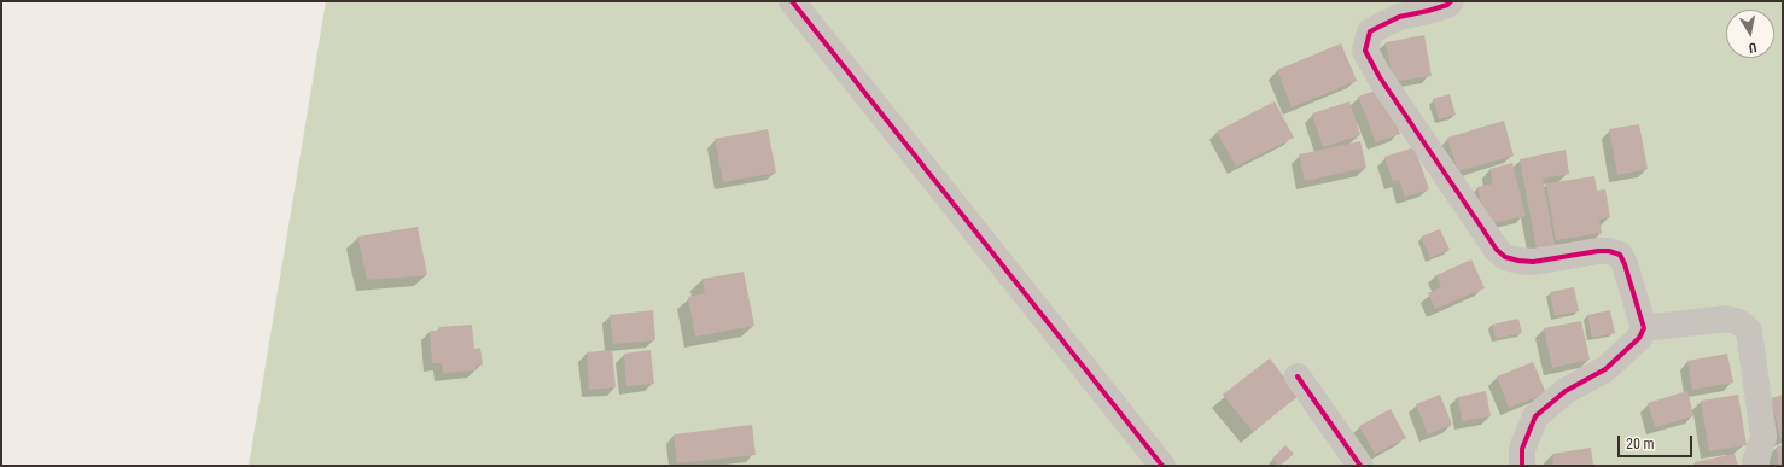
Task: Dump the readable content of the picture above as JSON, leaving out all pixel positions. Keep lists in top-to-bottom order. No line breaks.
{"scale_bar":"20 m","north":"bottom"}
